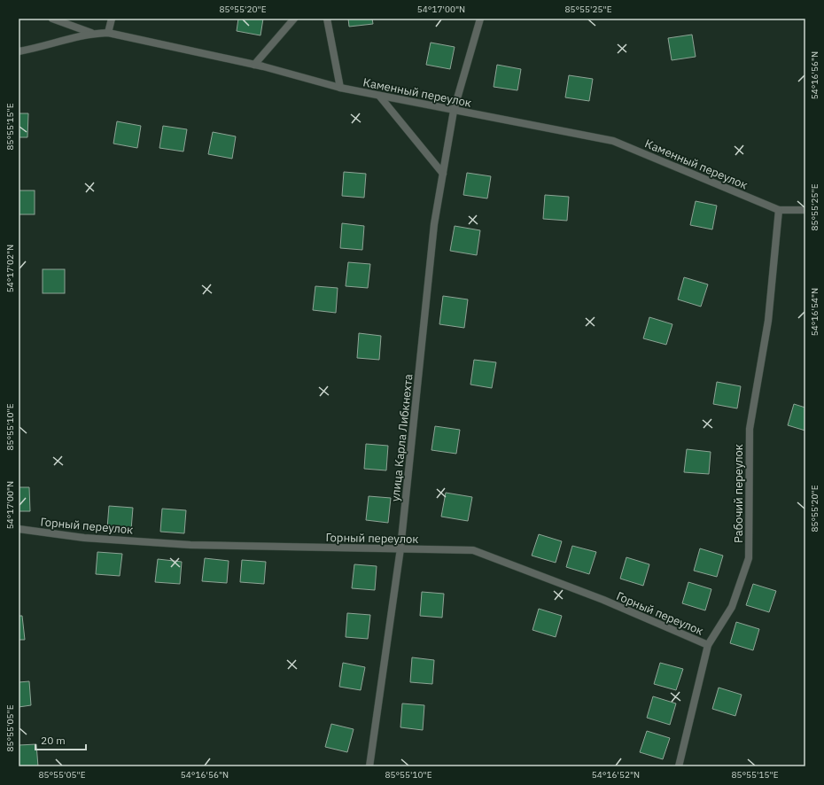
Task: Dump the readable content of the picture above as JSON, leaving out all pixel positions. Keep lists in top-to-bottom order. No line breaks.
{"streets":{"street":["Каменный переулок","улица Карла Либкнехта","Рабочий переулок","Горный переулок"]},"crossings":[["Каменный переулок","улица Карла Либкнехта"],["Каменный переулок","Рабочий переулок"],["улица Карла Либкнехта","Горный переулок"],["Рабочий переулок","Горный переулок"]],"scale_bar":"20 m","coordinates":["85°55'20\"E","54°17'00\"N","85°55'25\"E","54°16'56\"N","85°55'15\"E","54°17'02\"N","54°16'54\"N","85°55'10\"E","85°55'05\"E","54°16'52\"N"]}
